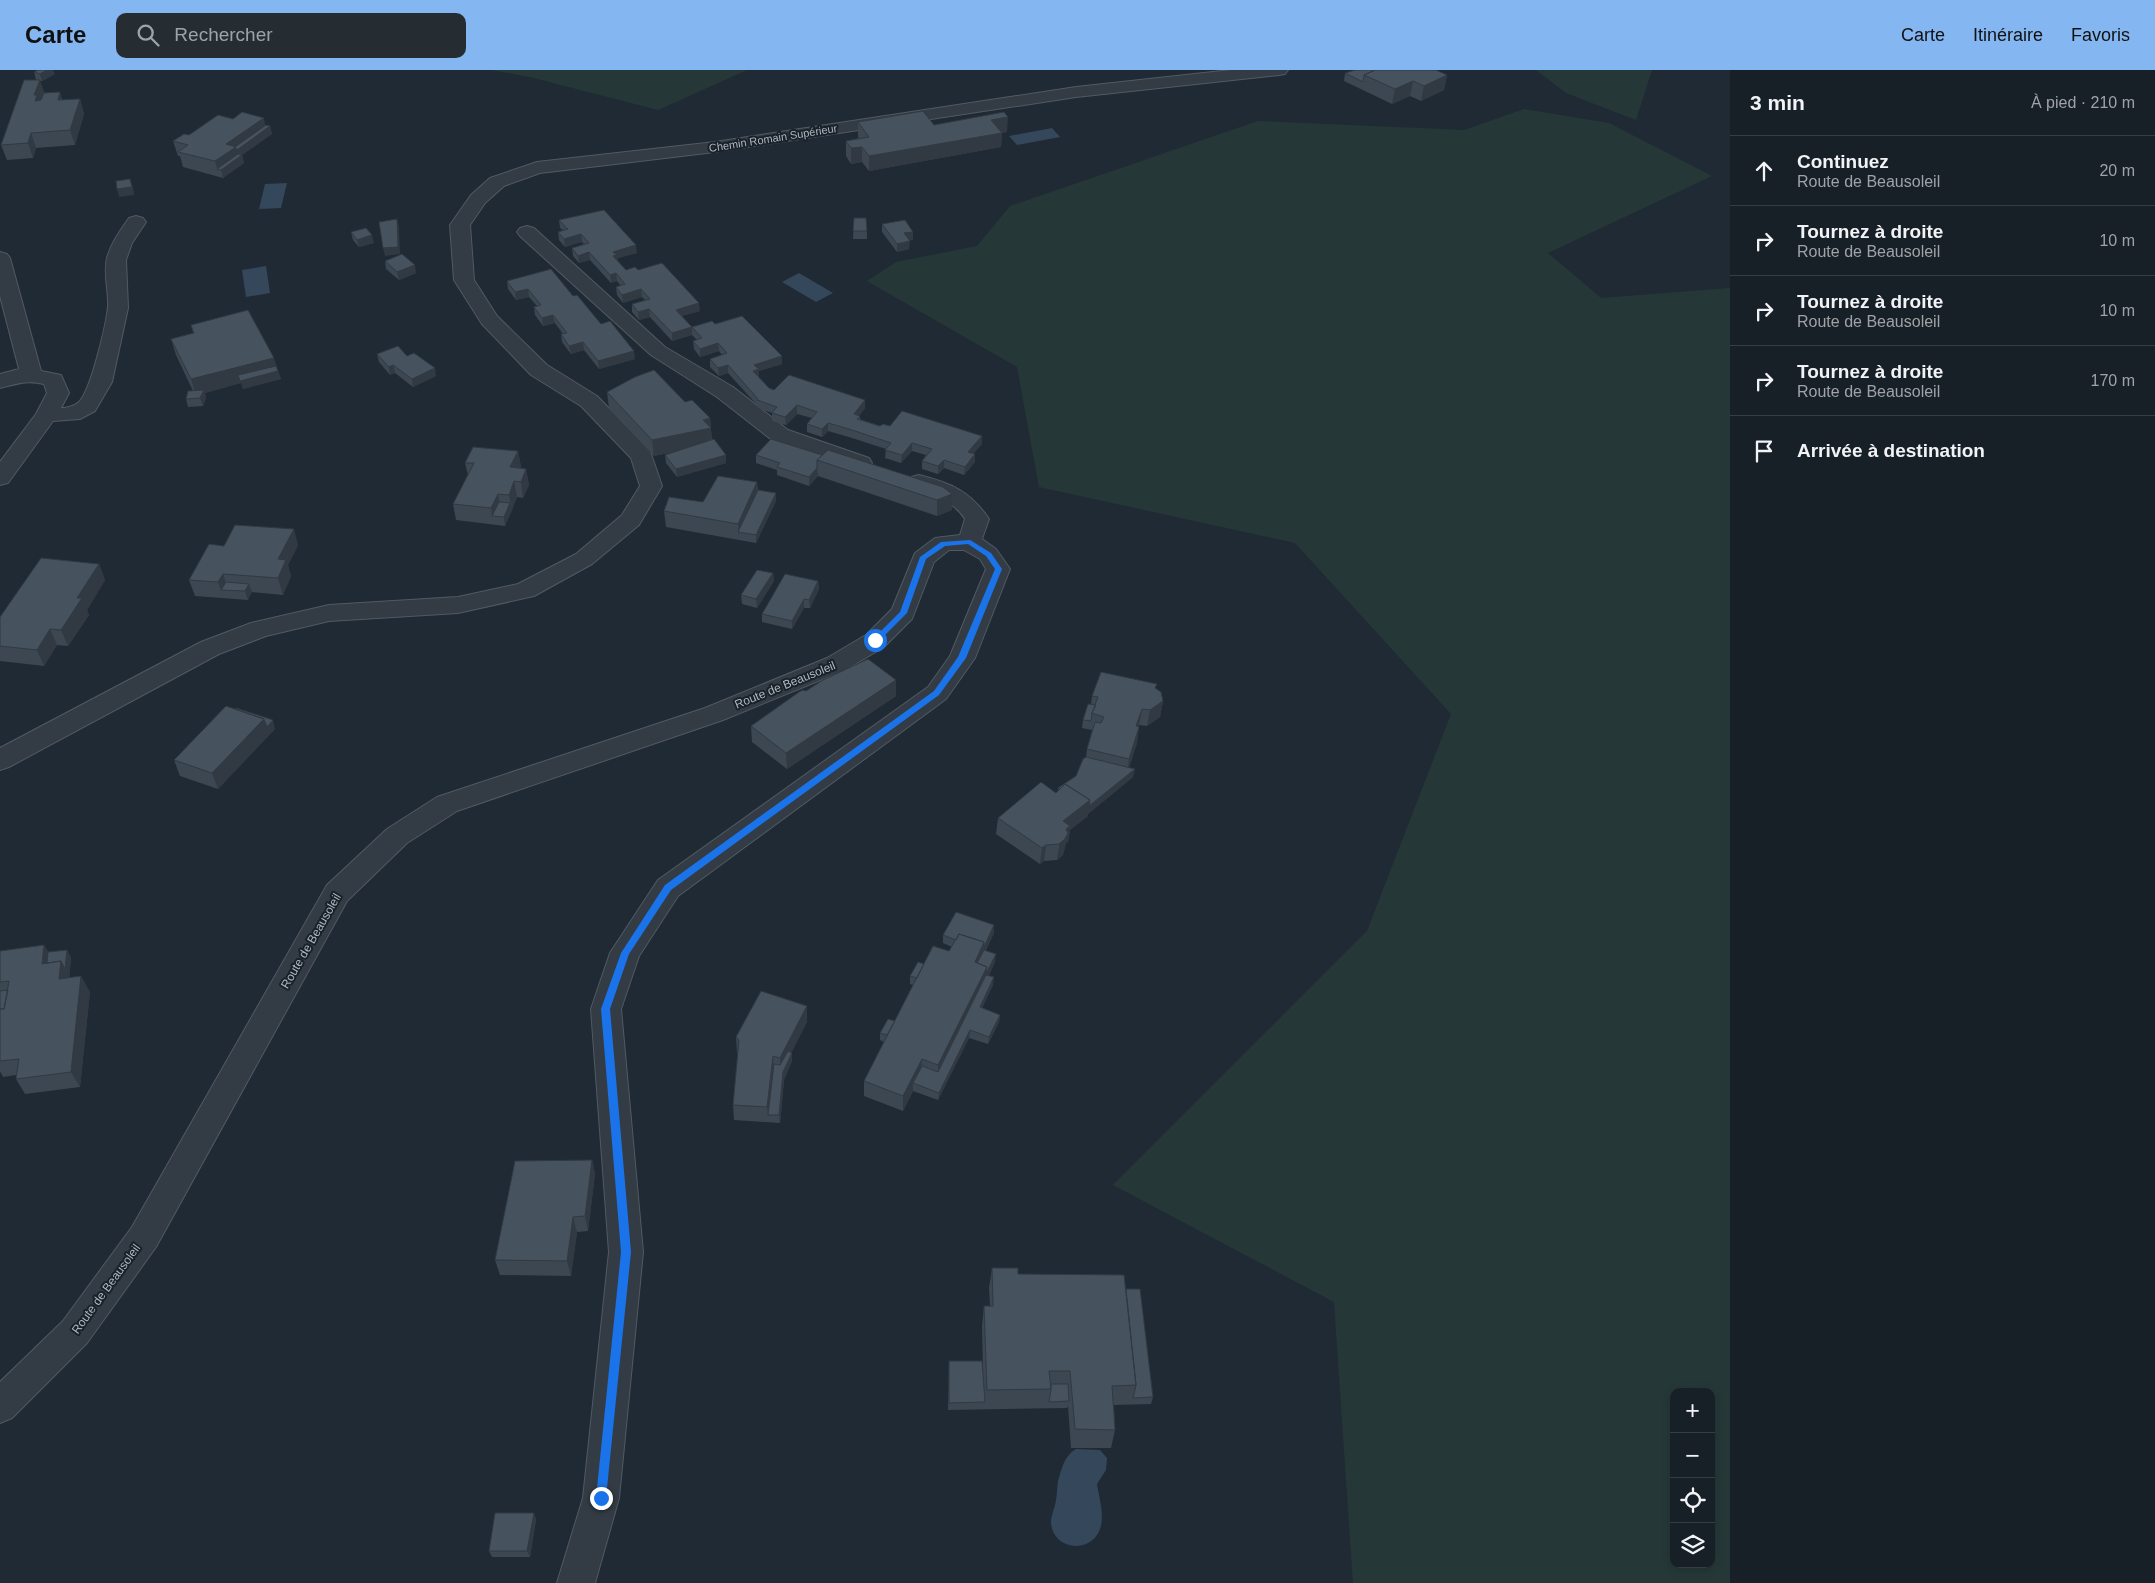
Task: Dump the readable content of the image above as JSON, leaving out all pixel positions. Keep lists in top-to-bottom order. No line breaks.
{"streets":{"street":["Chemin Romain Supérieur","Route de Beausoleil"]},"page":{"header":"Carte","search":"Rechercher","nav":["Carte","Itinéraire","Favoris"],"heading":["3 min","À pied · 210 m"],"list":[["Continuez","Route de Beausoleil","20 m"],["Tournez à droite","Route de Beausoleil","10 m"],["Tournez à droite","Route de Beausoleil","10 m"],["Tournez à droite","Route de Beausoleil","170 m"],"Arrivée à destination"],"map_buttons":["+","−"]}}
